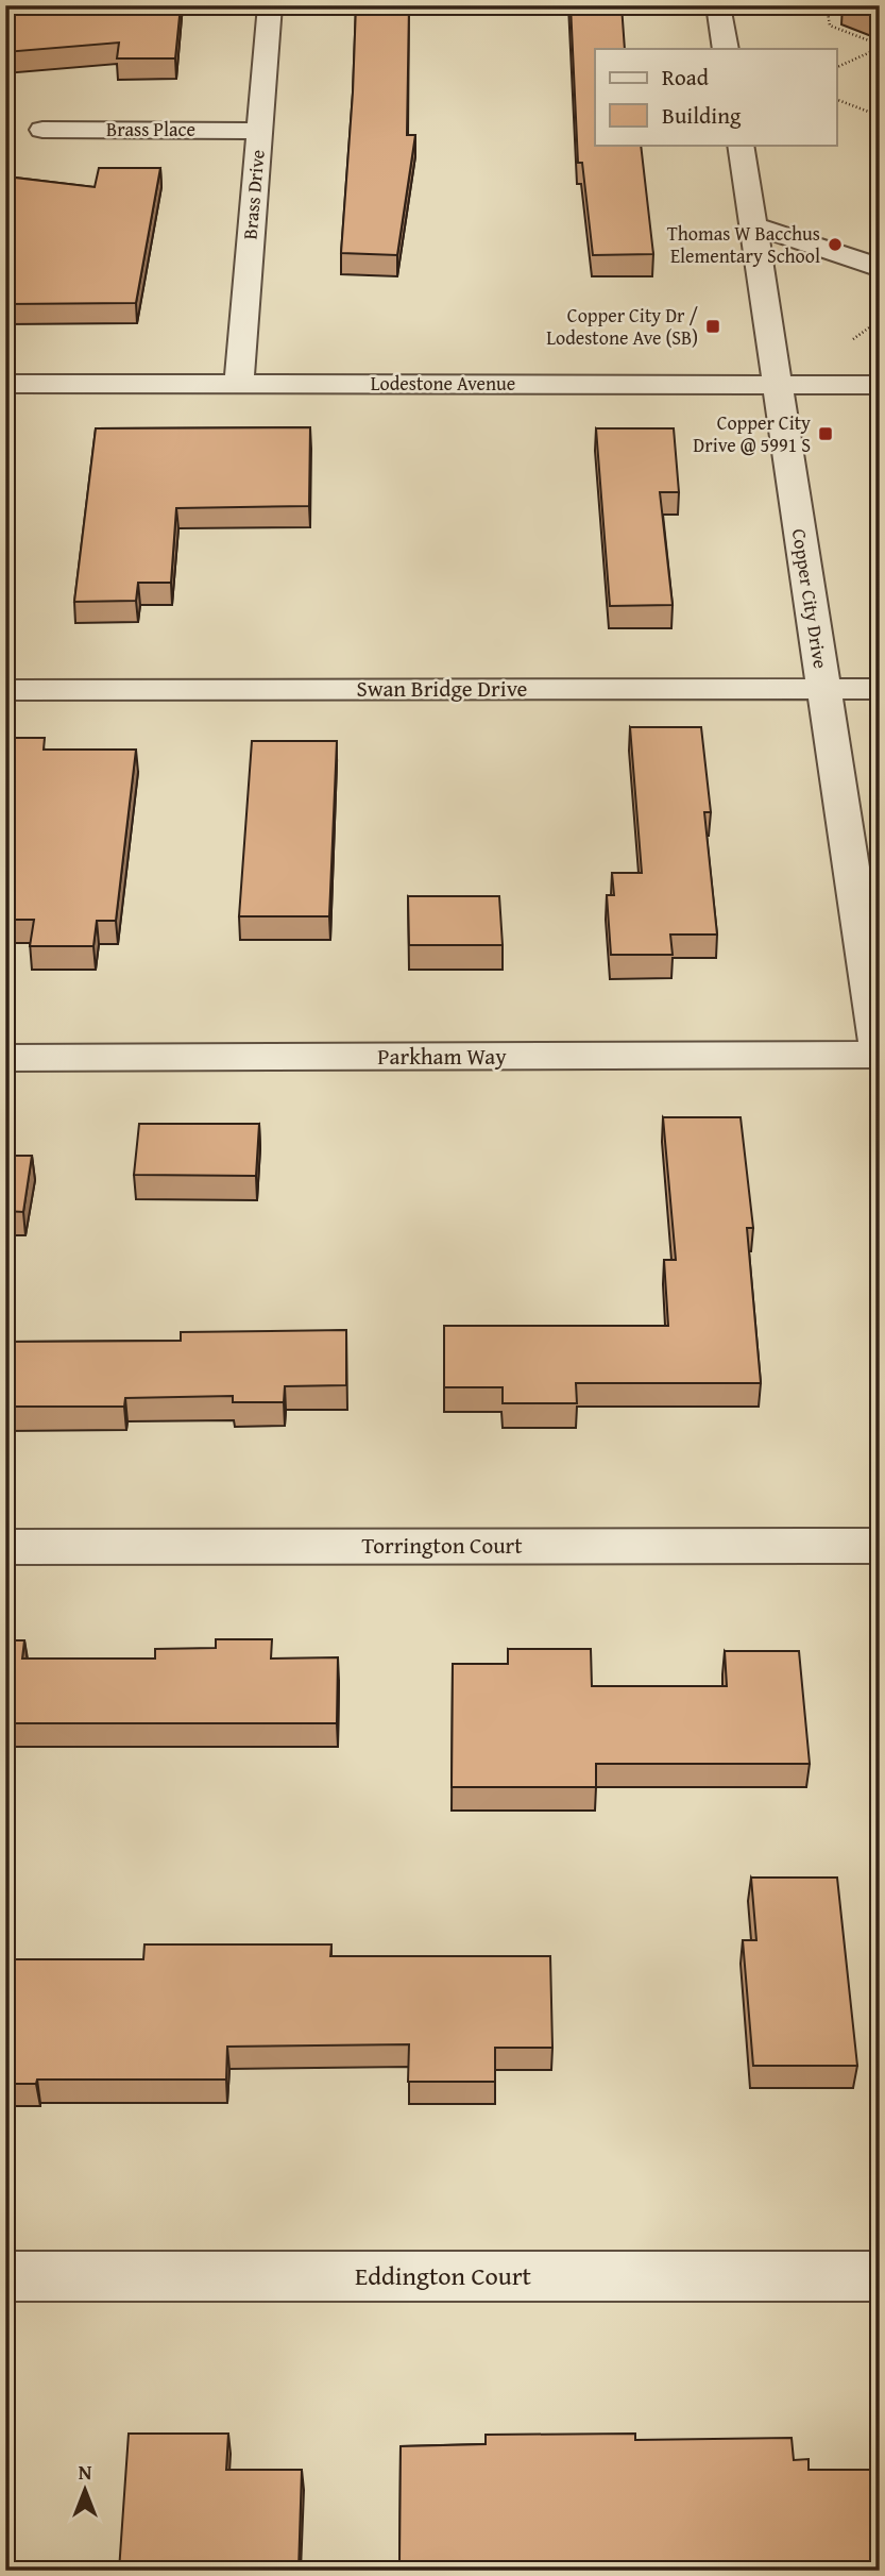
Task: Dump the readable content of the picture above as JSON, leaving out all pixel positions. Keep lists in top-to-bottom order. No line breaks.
{"streets":{"street":["Brass Place","Brass Drive","Lodestone Avenue","Copper City Drive","Swan Bridge Drive","Parkham Way","Torrington Court","Eddington Court"]},"crossings":[["Brass Place","Brass Drive"],["Brass Drive","Lodestone Avenue"],["Lodestone Avenue","Copper City Drive"],["Copper City Drive","Swan Bridge Drive"],["Copper City Drive","Parkham Way"]],"places":{"other":["Thomas W Bacchus Elementary School"],"transit":["Copper City Dr / Lodestone Ave (SB)","Copper City Drive @ 5991 S"]},"legend":["Road","Building"],"north":"top"}
